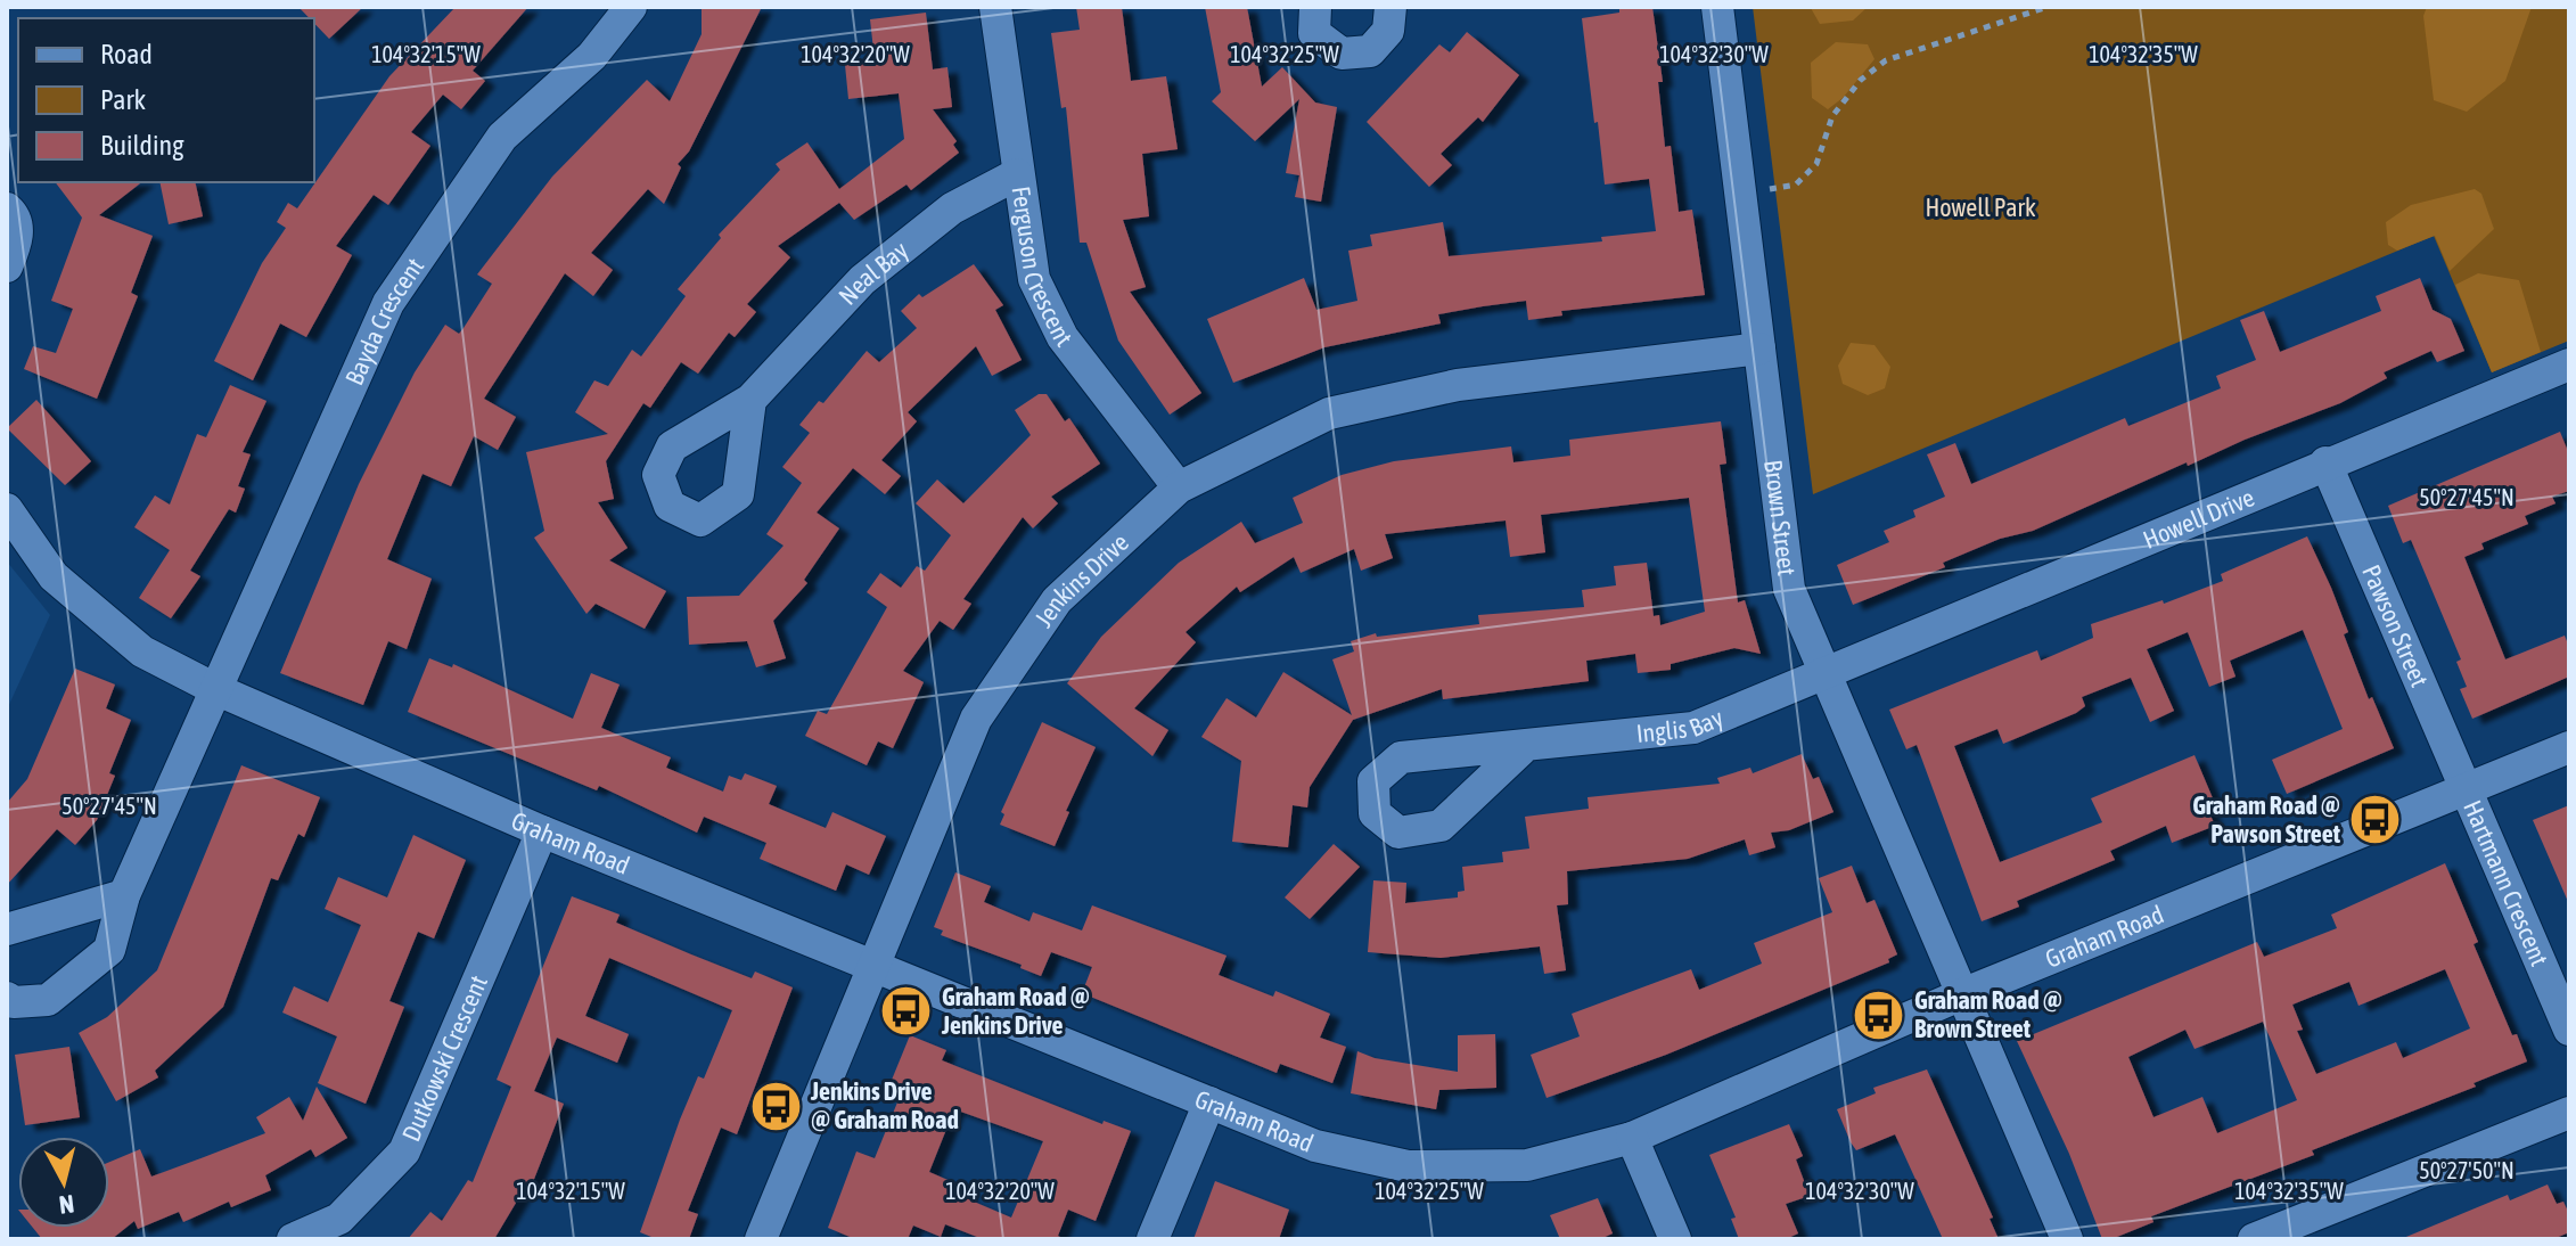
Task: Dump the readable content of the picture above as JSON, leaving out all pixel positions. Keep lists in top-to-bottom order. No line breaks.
{"streets":{"street":["Ferguson Crescent","Neal Bay","Bayda Crescent","Howell Drive","Brown Street","Jenkins Drive","Pawson Street","Inglis Bay","Graham Road","Hartmann Crescent","Dutkowski Crescent"]},"crossings":[["Ferguson Crescent","Neal Bay"],["Ferguson Crescent","Jenkins Drive"],["Bayda Crescent","Graham Road"],["Howell Drive","Brown Street"],["Howell Drive","Pawson Street"],["Howell Drive","Inglis Bay"],["Brown Street","Jenkins Drive"],["Brown Street","Inglis Bay"],["Brown Street","Graham Road"],["Jenkins Drive","Graham Road"],["Pawson Street","Graham Road"],["Pawson Street","Hartmann Crescent"],["Graham Road","Hartmann Crescent"],["Graham Road","Dutkowski Crescent"]],"parks":["Howell Park"],"places":{"bus stop":["Graham Road @ Pawson Street","Graham Road @ Jenkins Drive","Graham Road @ Brown Street","Jenkins Drive @ Graham Road"]},"legend":["Road","Park","Building"],"north":"bottom","coordinates":["104°32'15\"W","104°32'20\"W","104°32'25\"W","104°32'30\"W","104°32'35\"W","50°27'45\"N","50°27'50\"N"]}
